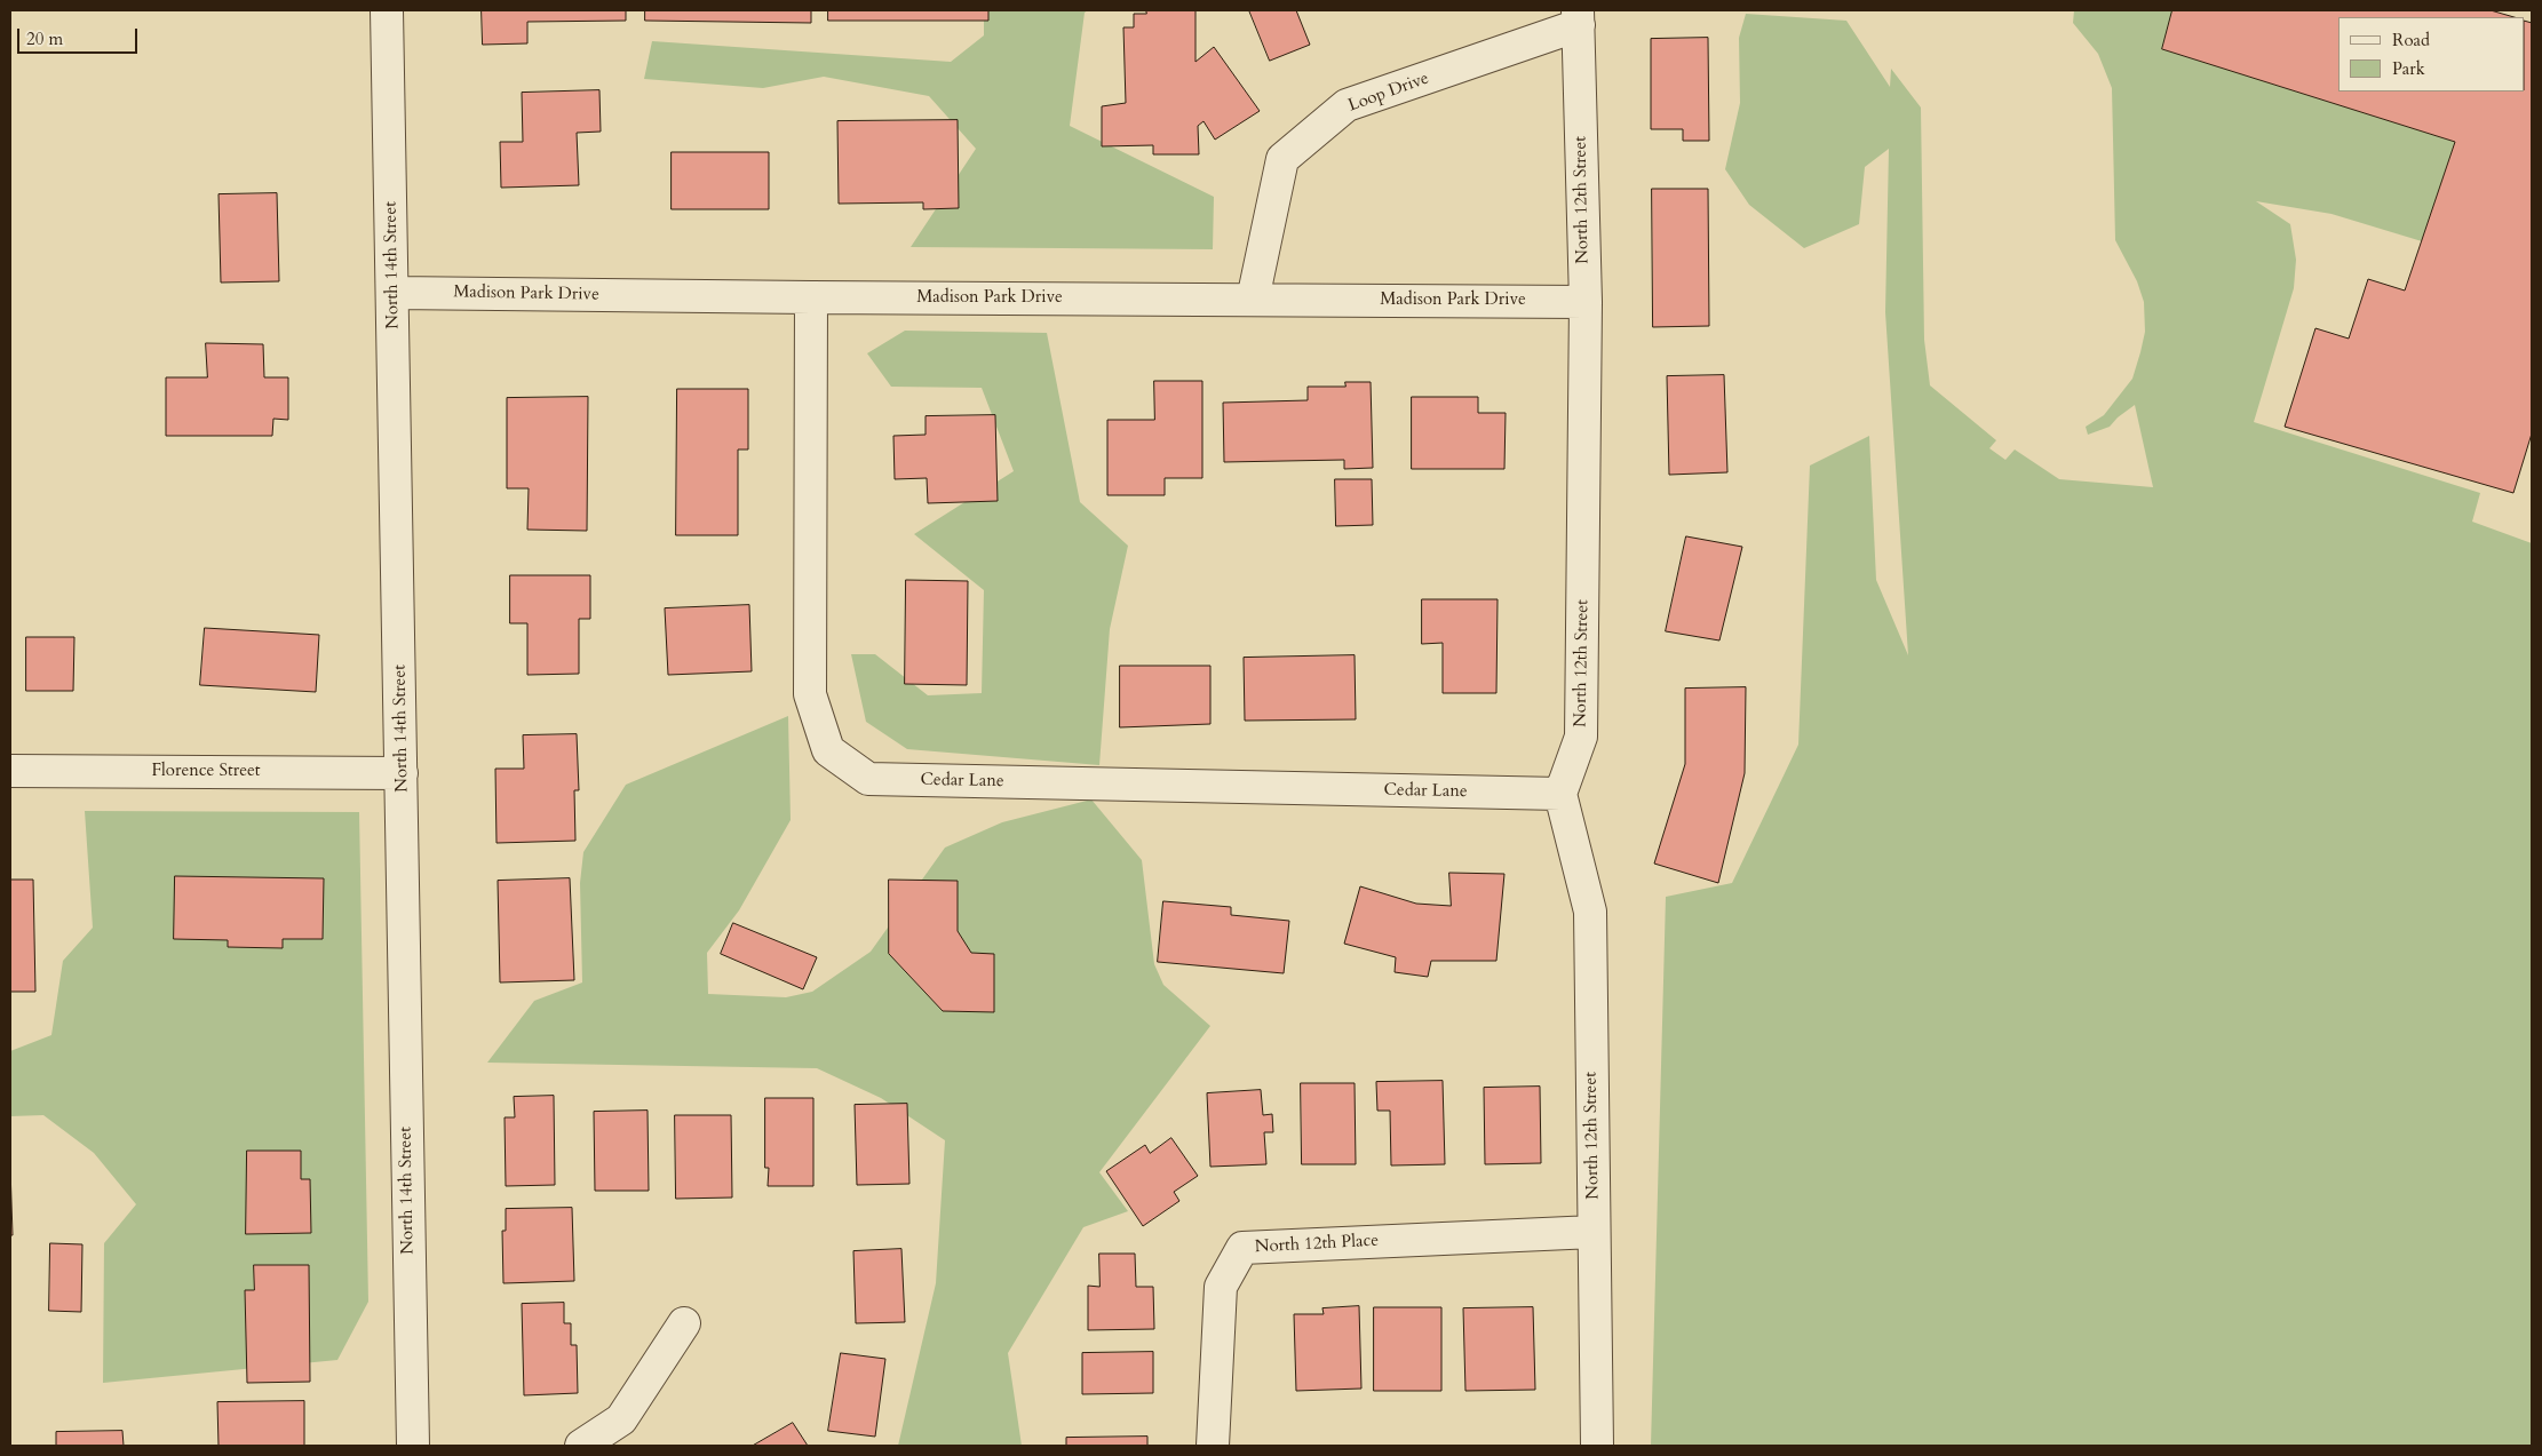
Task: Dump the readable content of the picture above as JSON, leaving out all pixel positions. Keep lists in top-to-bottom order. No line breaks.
{"streets":{"street":["Loop Drive","North 12th Street","North 14th Street","Madison Park Drive","Florence Street","Cedar Lane","North 12th Place"]},"crossings":[["Loop Drive","North 12th Street"],["Loop Drive","Madison Park Drive"],["North 12th Street","Madison Park Drive"],["North 12th Street","Cedar Lane"],["North 12th Street","North 12th Place"],["North 14th Street","Madison Park Drive"],["North 14th Street","Florence Street"],["Madison Park Drive","Cedar Lane"]],"legend":["Road","Park"],"scale_bar":"20 m"}
